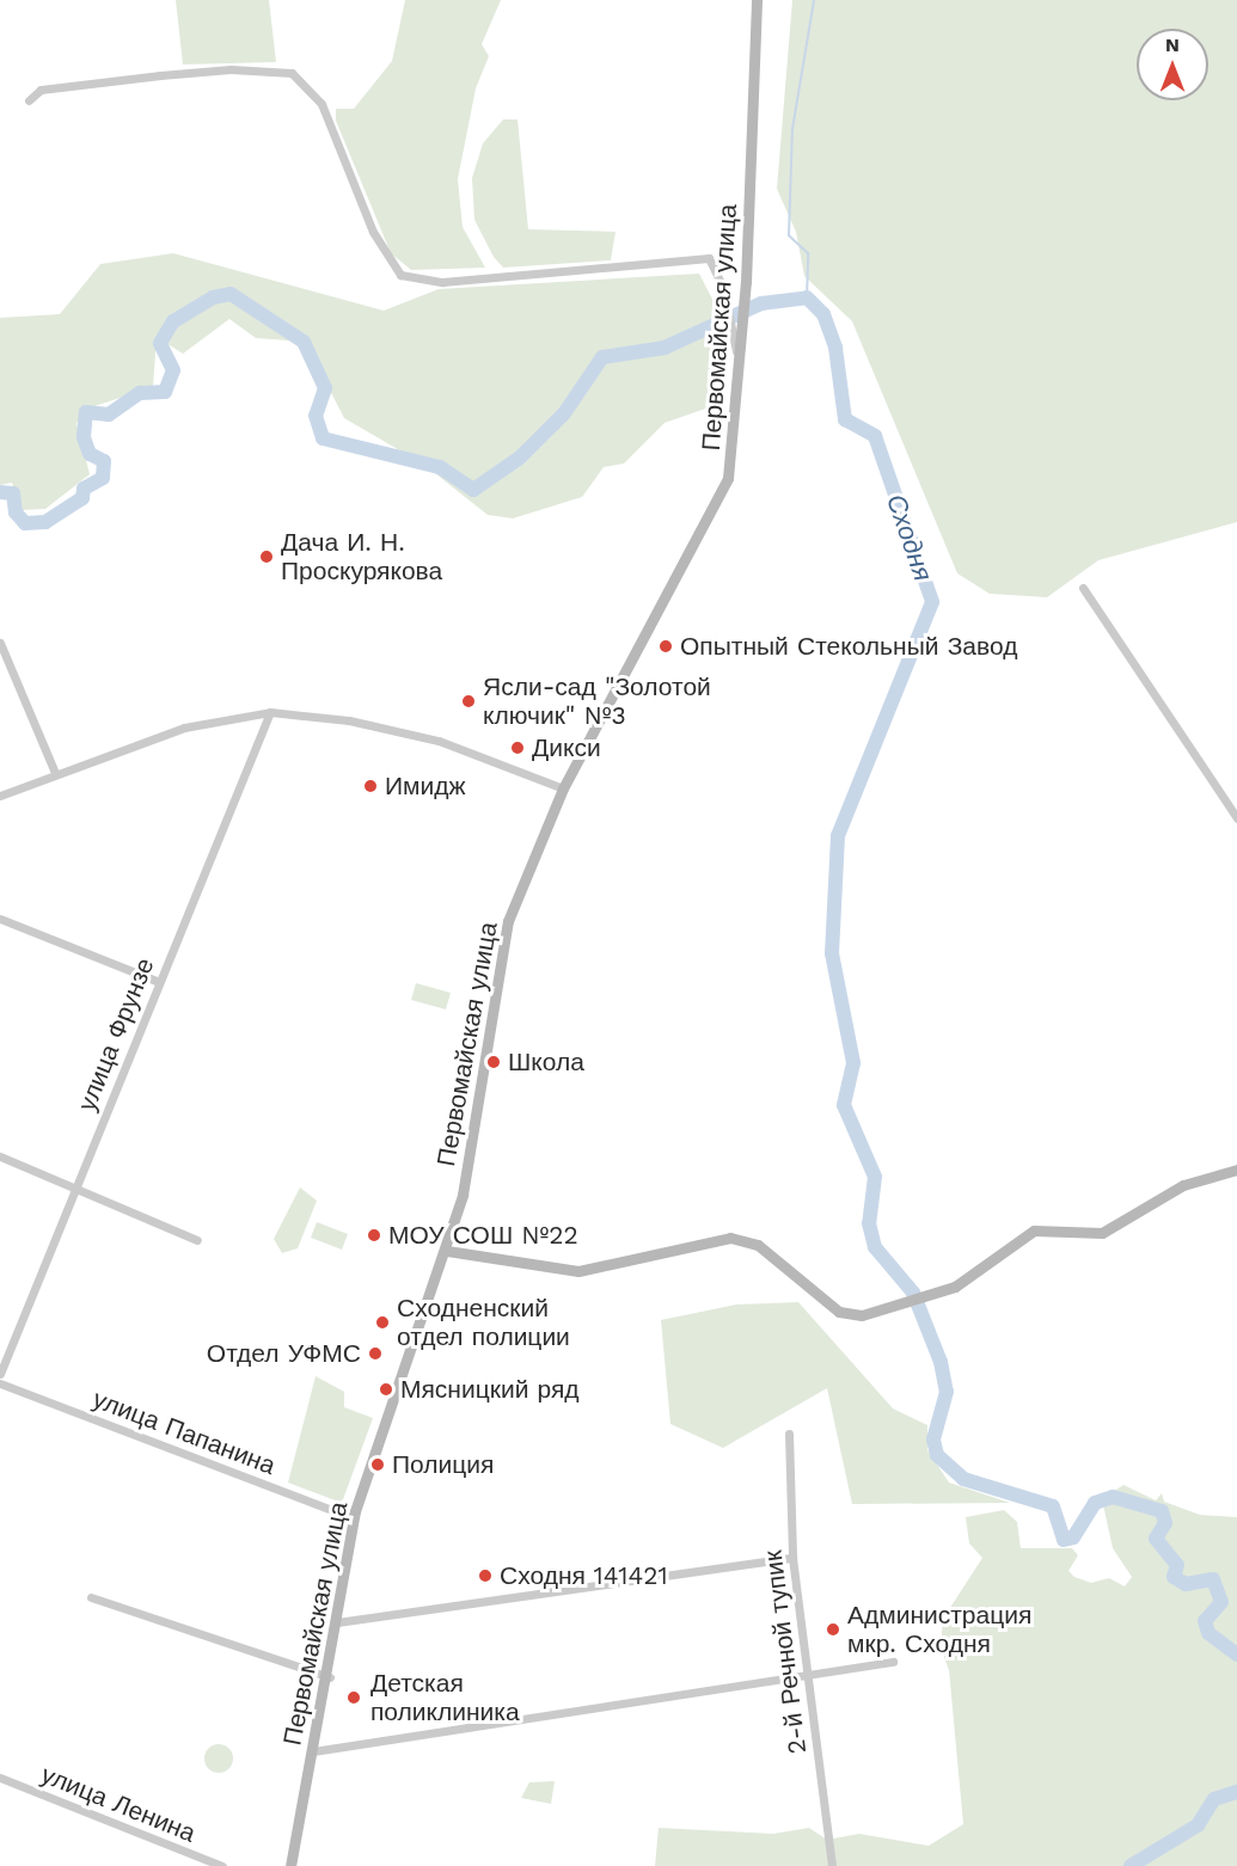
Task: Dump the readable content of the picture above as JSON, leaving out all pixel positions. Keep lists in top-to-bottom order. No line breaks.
{"streets":{"main road":["Первомайская улица"],"street":["улица Фрунзе","улица Папанина","2-й Речной тупик","улица Ленина"]},"crossings":[["Первомайская улица","улица Папанина"]],"water":["Сходня"],"places":["Дача И. Н. Проскурякова","Опытный Стекольный Завод","Ясли-сад \"Золотой ключик\" №3","Дикси","Имидж","Школа","МОУ СОШ №22","Сходненский отдел полиции","Отдел УФМС","Мясницкий ряд","Полиция","Сходня 141421","Администрация мкр. Сходня","Детская поликлиника"],"north":"top"}
